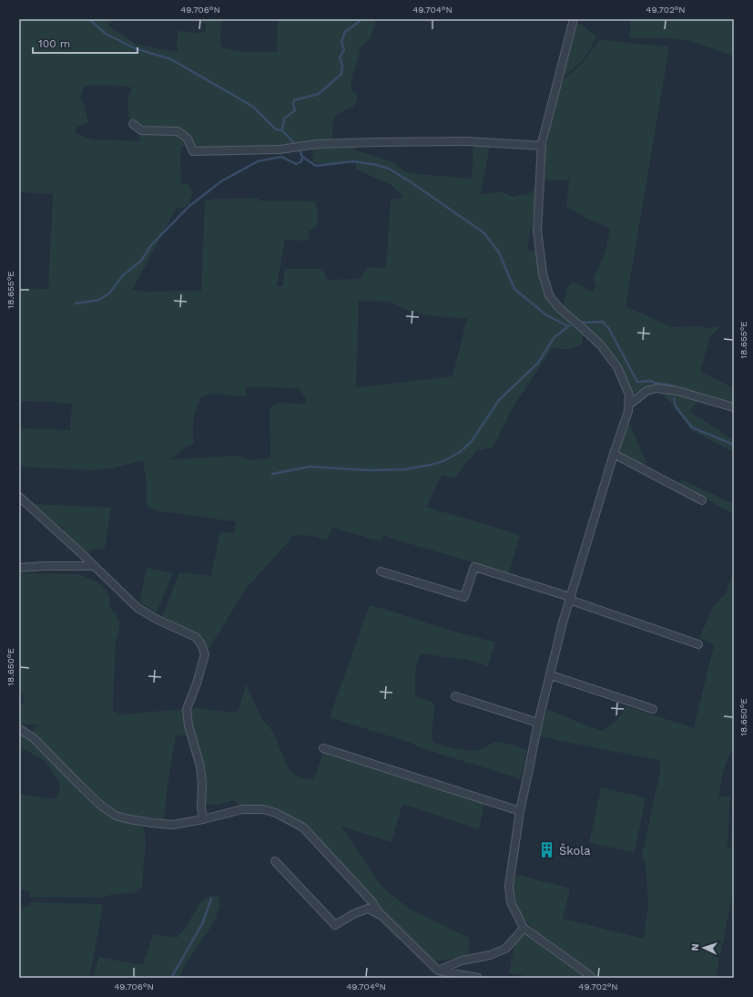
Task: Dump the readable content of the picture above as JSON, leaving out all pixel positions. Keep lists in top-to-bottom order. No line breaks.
{"places":{"building":["Škola"]},"scale_bar":"100 m","north":"left","coordinates":["49.706°N","49.704°N","49.702°N","18.655°E","18.650°E"]}
